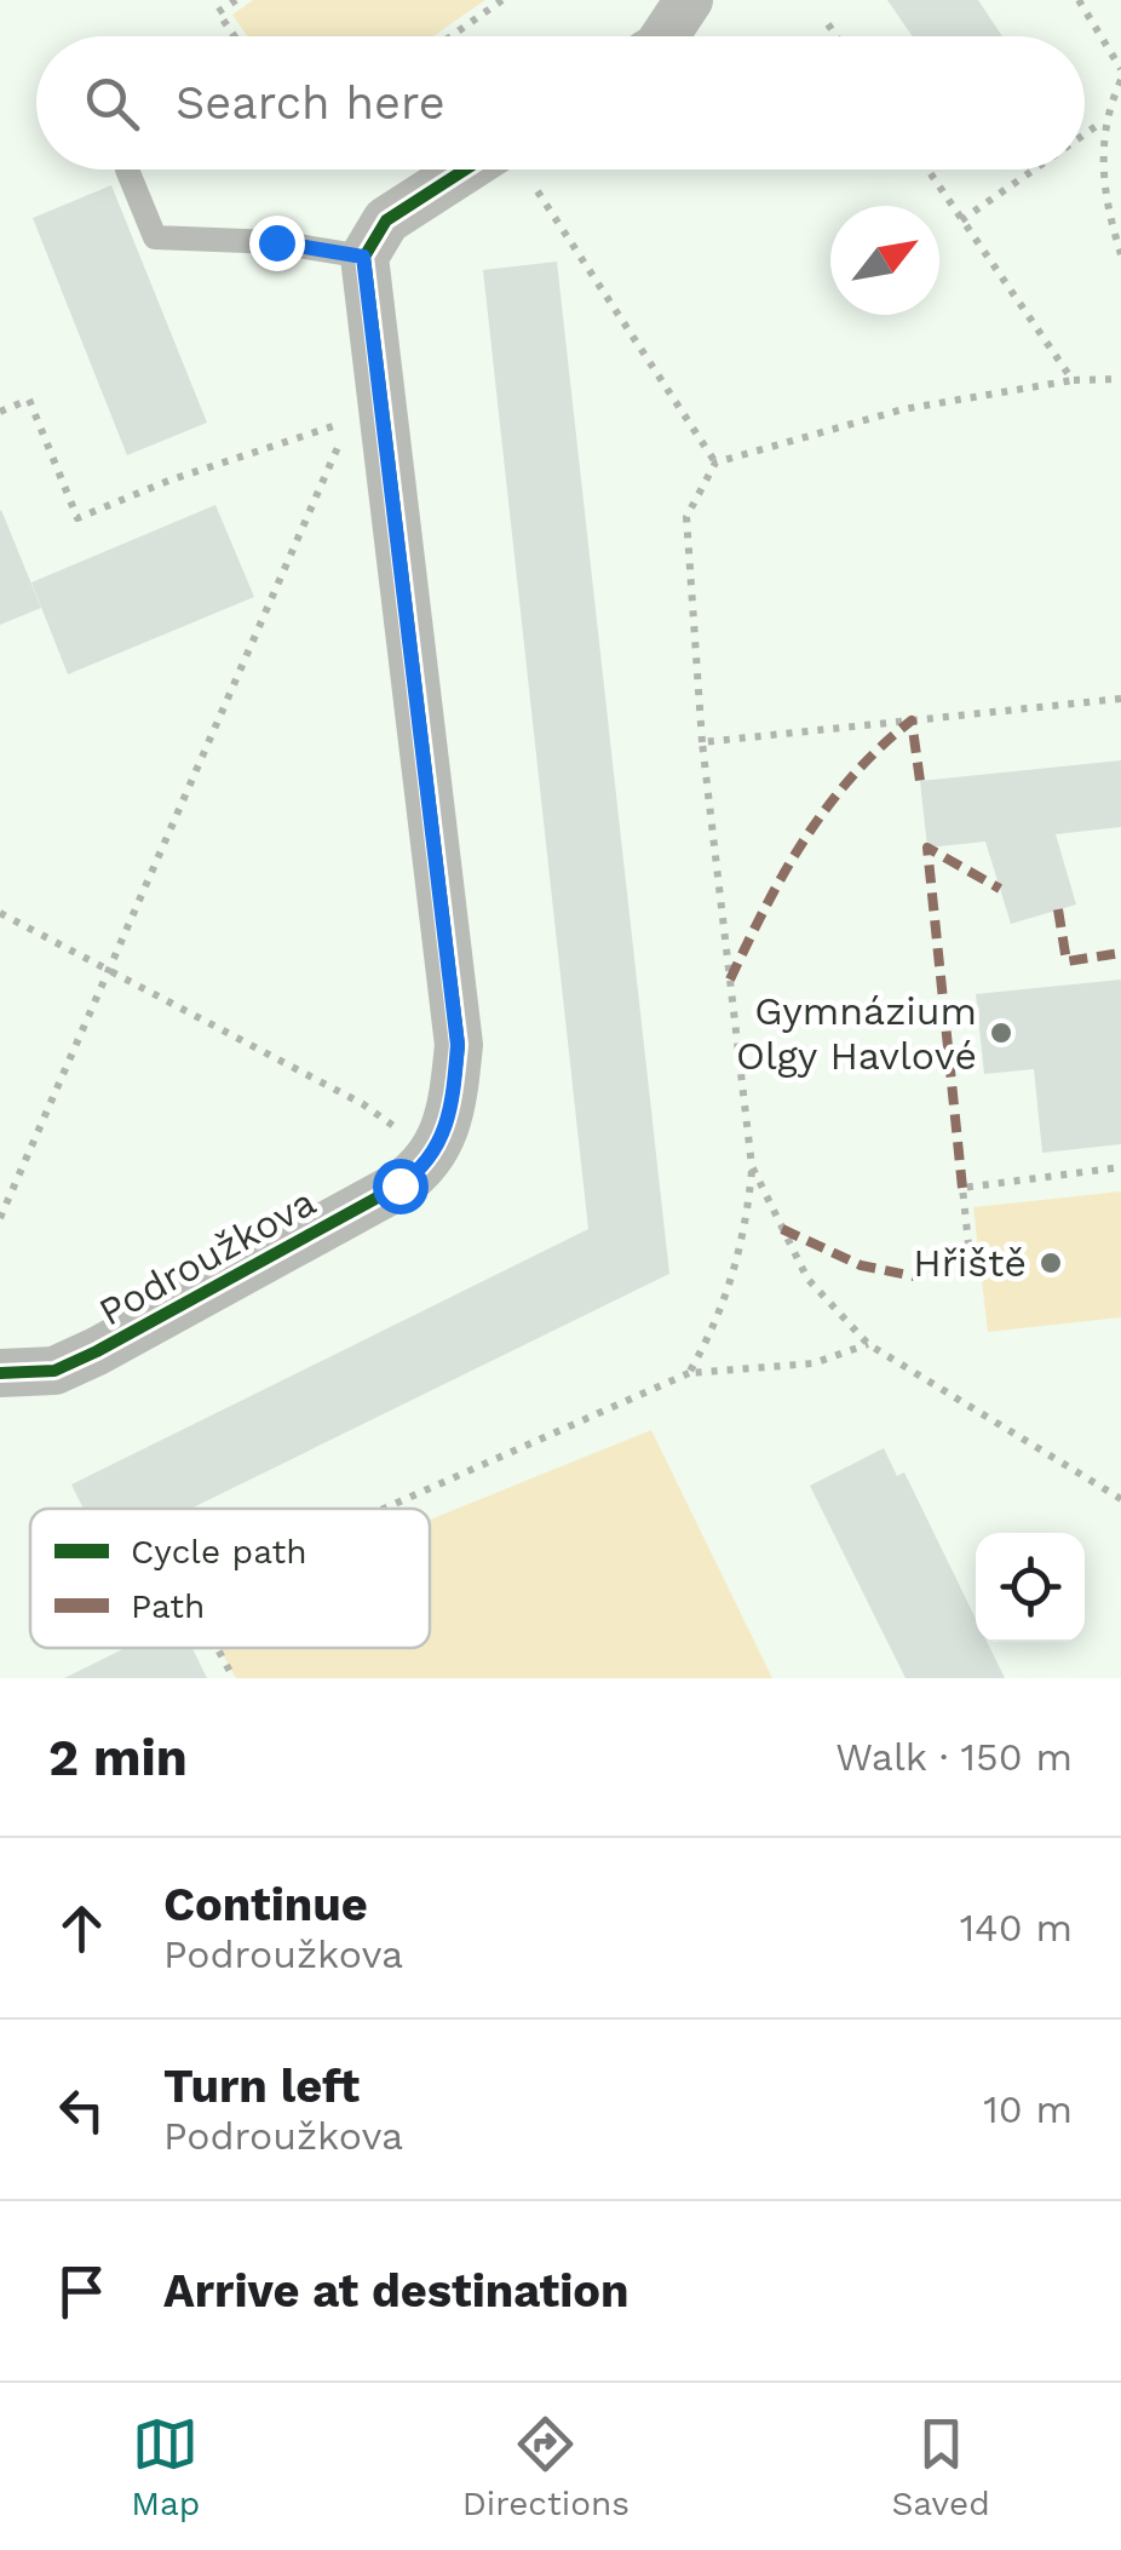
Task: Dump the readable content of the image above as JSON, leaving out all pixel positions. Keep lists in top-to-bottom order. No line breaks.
{"streets":{"street":["Podroužkova"]},"places":["Gymnázium Olgy Havlové","Hřiště"],"legend":["Cycle path","Path"],"north":"top right","page":{"search":"Search here","heading":["2 min","Walk · 150 m"],"list":[["Continue","Podroužkova","140 m"],["Turn left","Podroužkova","10 m"],"Arrive at destination"],"nav":["Map","Directions","Saved"]}}
